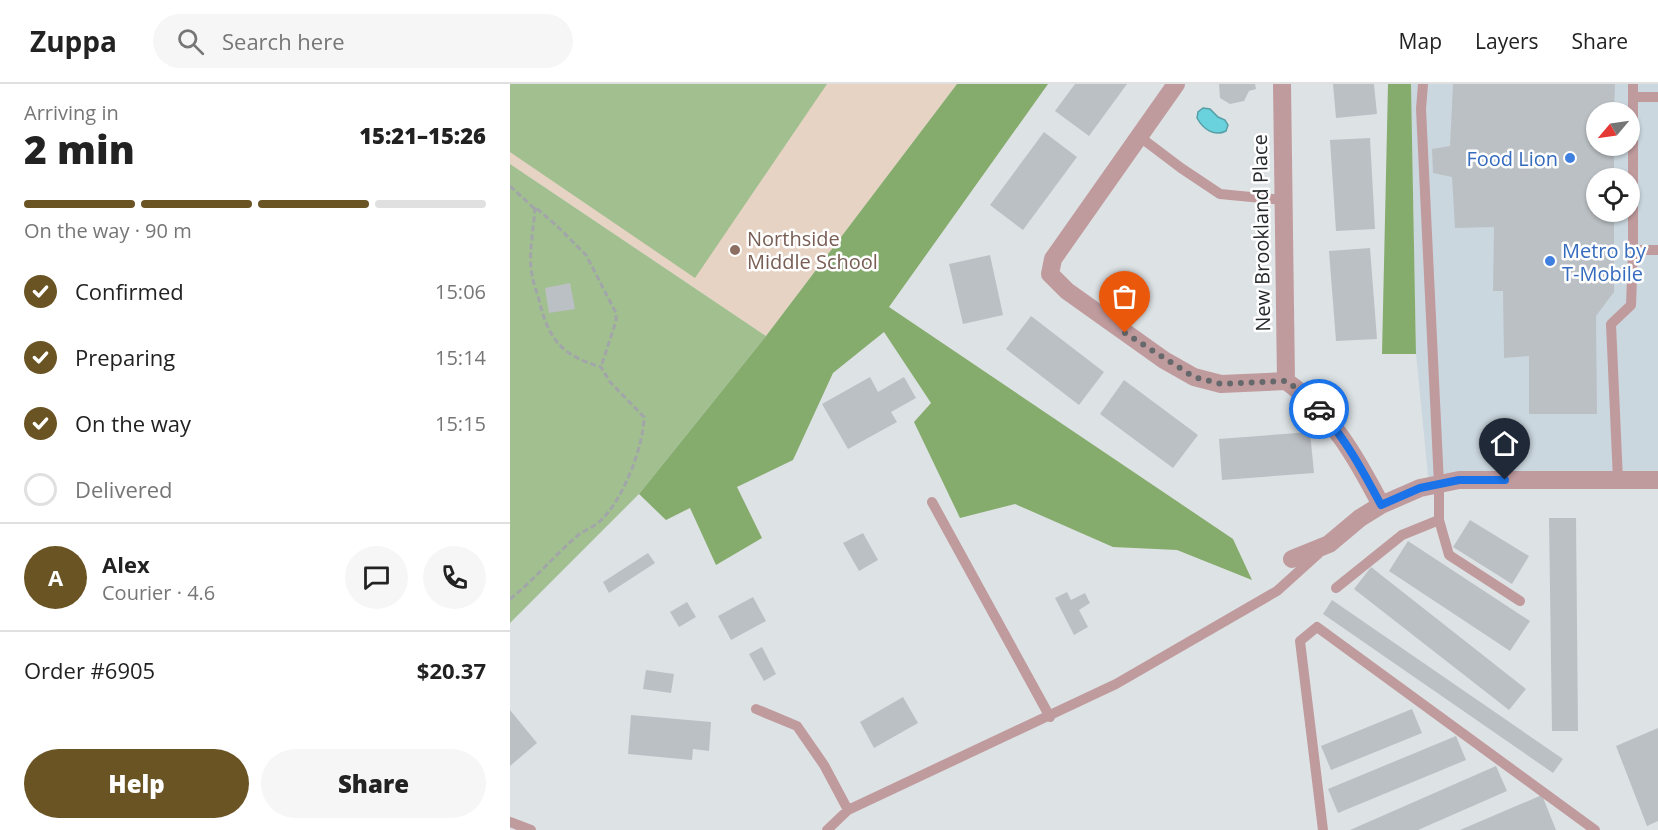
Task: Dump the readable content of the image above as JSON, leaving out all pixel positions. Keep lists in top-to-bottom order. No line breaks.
{"streets":{"street":["New Brookland Place"]},"places":["Food Lion","Northside Middle School","Metro by T-Mobile"],"north":"bottom left","page":{"header":"Zuppa","search":"Search here","nav":["Map","Layers","Share"],"heading":["2 min","Arriving in","15:21–15:26"],"panel":["Alex","Courier · 4.6","Order #6905","$20.37"],"bar":"On the way · 90 m","list":[["Confirmed","15:06"],["Preparing","15:14"],["On the way","15:15"],"Delivered"],"round":"A","buttons":["Help","Share"]}}
